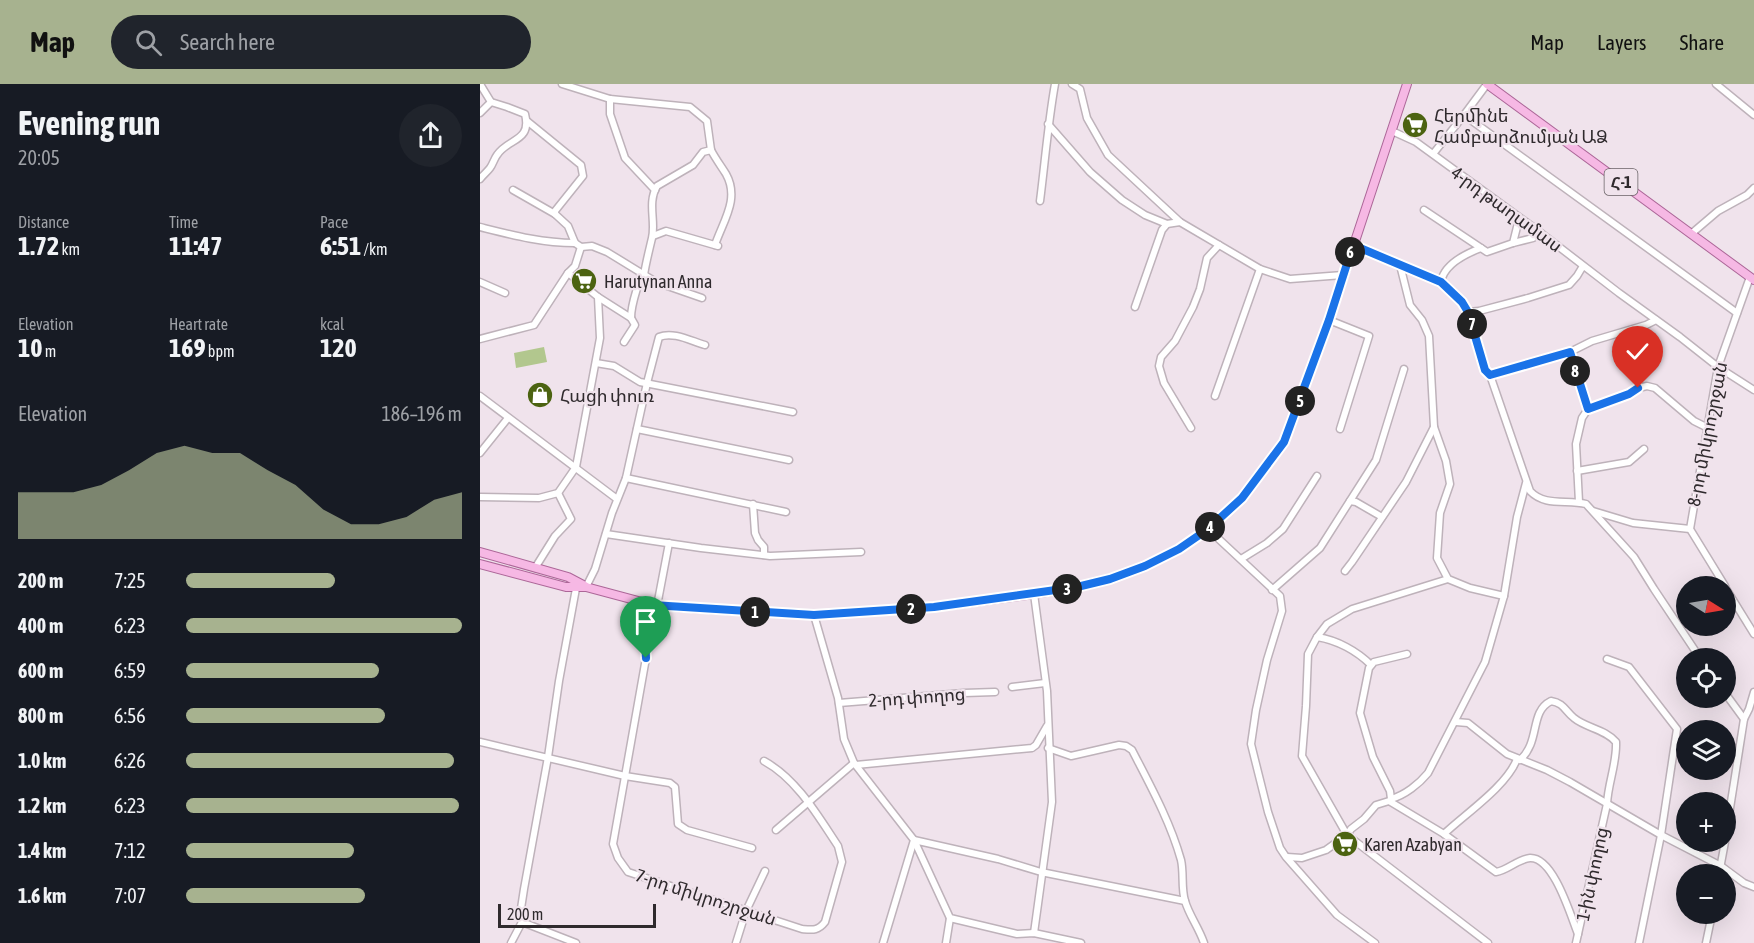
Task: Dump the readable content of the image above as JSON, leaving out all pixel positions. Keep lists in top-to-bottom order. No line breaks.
{"streets":{"main road":["Հ-1"],"street":["4-րդ թաղամաս","8-րդ միկրոշրջան","2-րդ փողոց","1-ին փողոց","7-րդ միկրոշրջան"]},"crossings":[["Հ-1","8-րդ միկրոշրջան"],["4-րդ թաղամաս","8-րդ միկրոշրջան"]],"places":{"supermarket":["Հերմինե Համբարձումյան ԱՁ","Harutynan Anna","Karen Azabyan"],"shop":["Հացի փուռ"]},"scale_bar":"200 m","north":"right","page":{"header":"Map","search":"Search here","nav":["Map","Layers","Share"],"heading":["Evening run","20:05"],"stats":[["Distance","1.72 km"],["Time","11:47"],["Pace","6:51 /km"],["Elevation","10 m"],["Heart rate","169 bpm"],["kcal","120"]],"pins":["6","7","8","5","4","3","2","1"],"chart":["Elevation","186–196 m"],"list":[{"name":"200 m","note":"7:25"},{"name":"400 m","note":"6:23"},{"name":"600 m","note":"6:59"},{"name":"800 m","note":"6:56"},{"name":"1.0 km","note":"6:26"},{"name":"1.2 km","note":"6:23"},{"name":"1.4 km","note":"7:12"},{"name":"1.6 km","note":"7:07"}],"map_buttons":["+","−"],"scale":"200 m"}}
